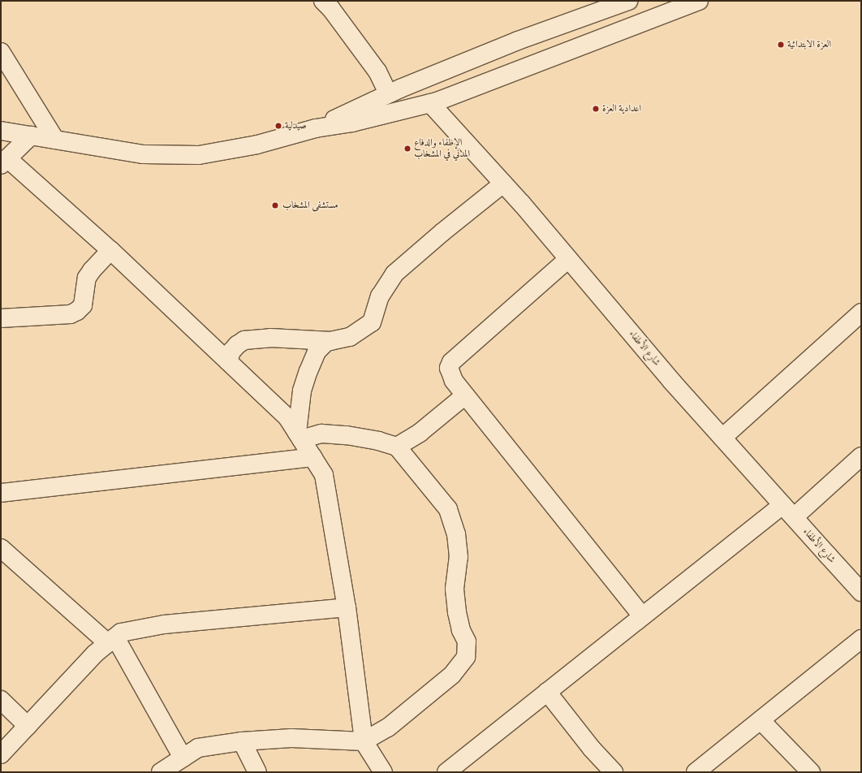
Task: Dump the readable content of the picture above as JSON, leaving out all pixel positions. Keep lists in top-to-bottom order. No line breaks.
{"streets":{"street":["شارع الأطفاء"]},"places":["العزة الابتدائية","اعدادية العزة","صيدلية","الإطفاء والدفاع المدني في المشخاب","مستشفى المشخاب"]}
